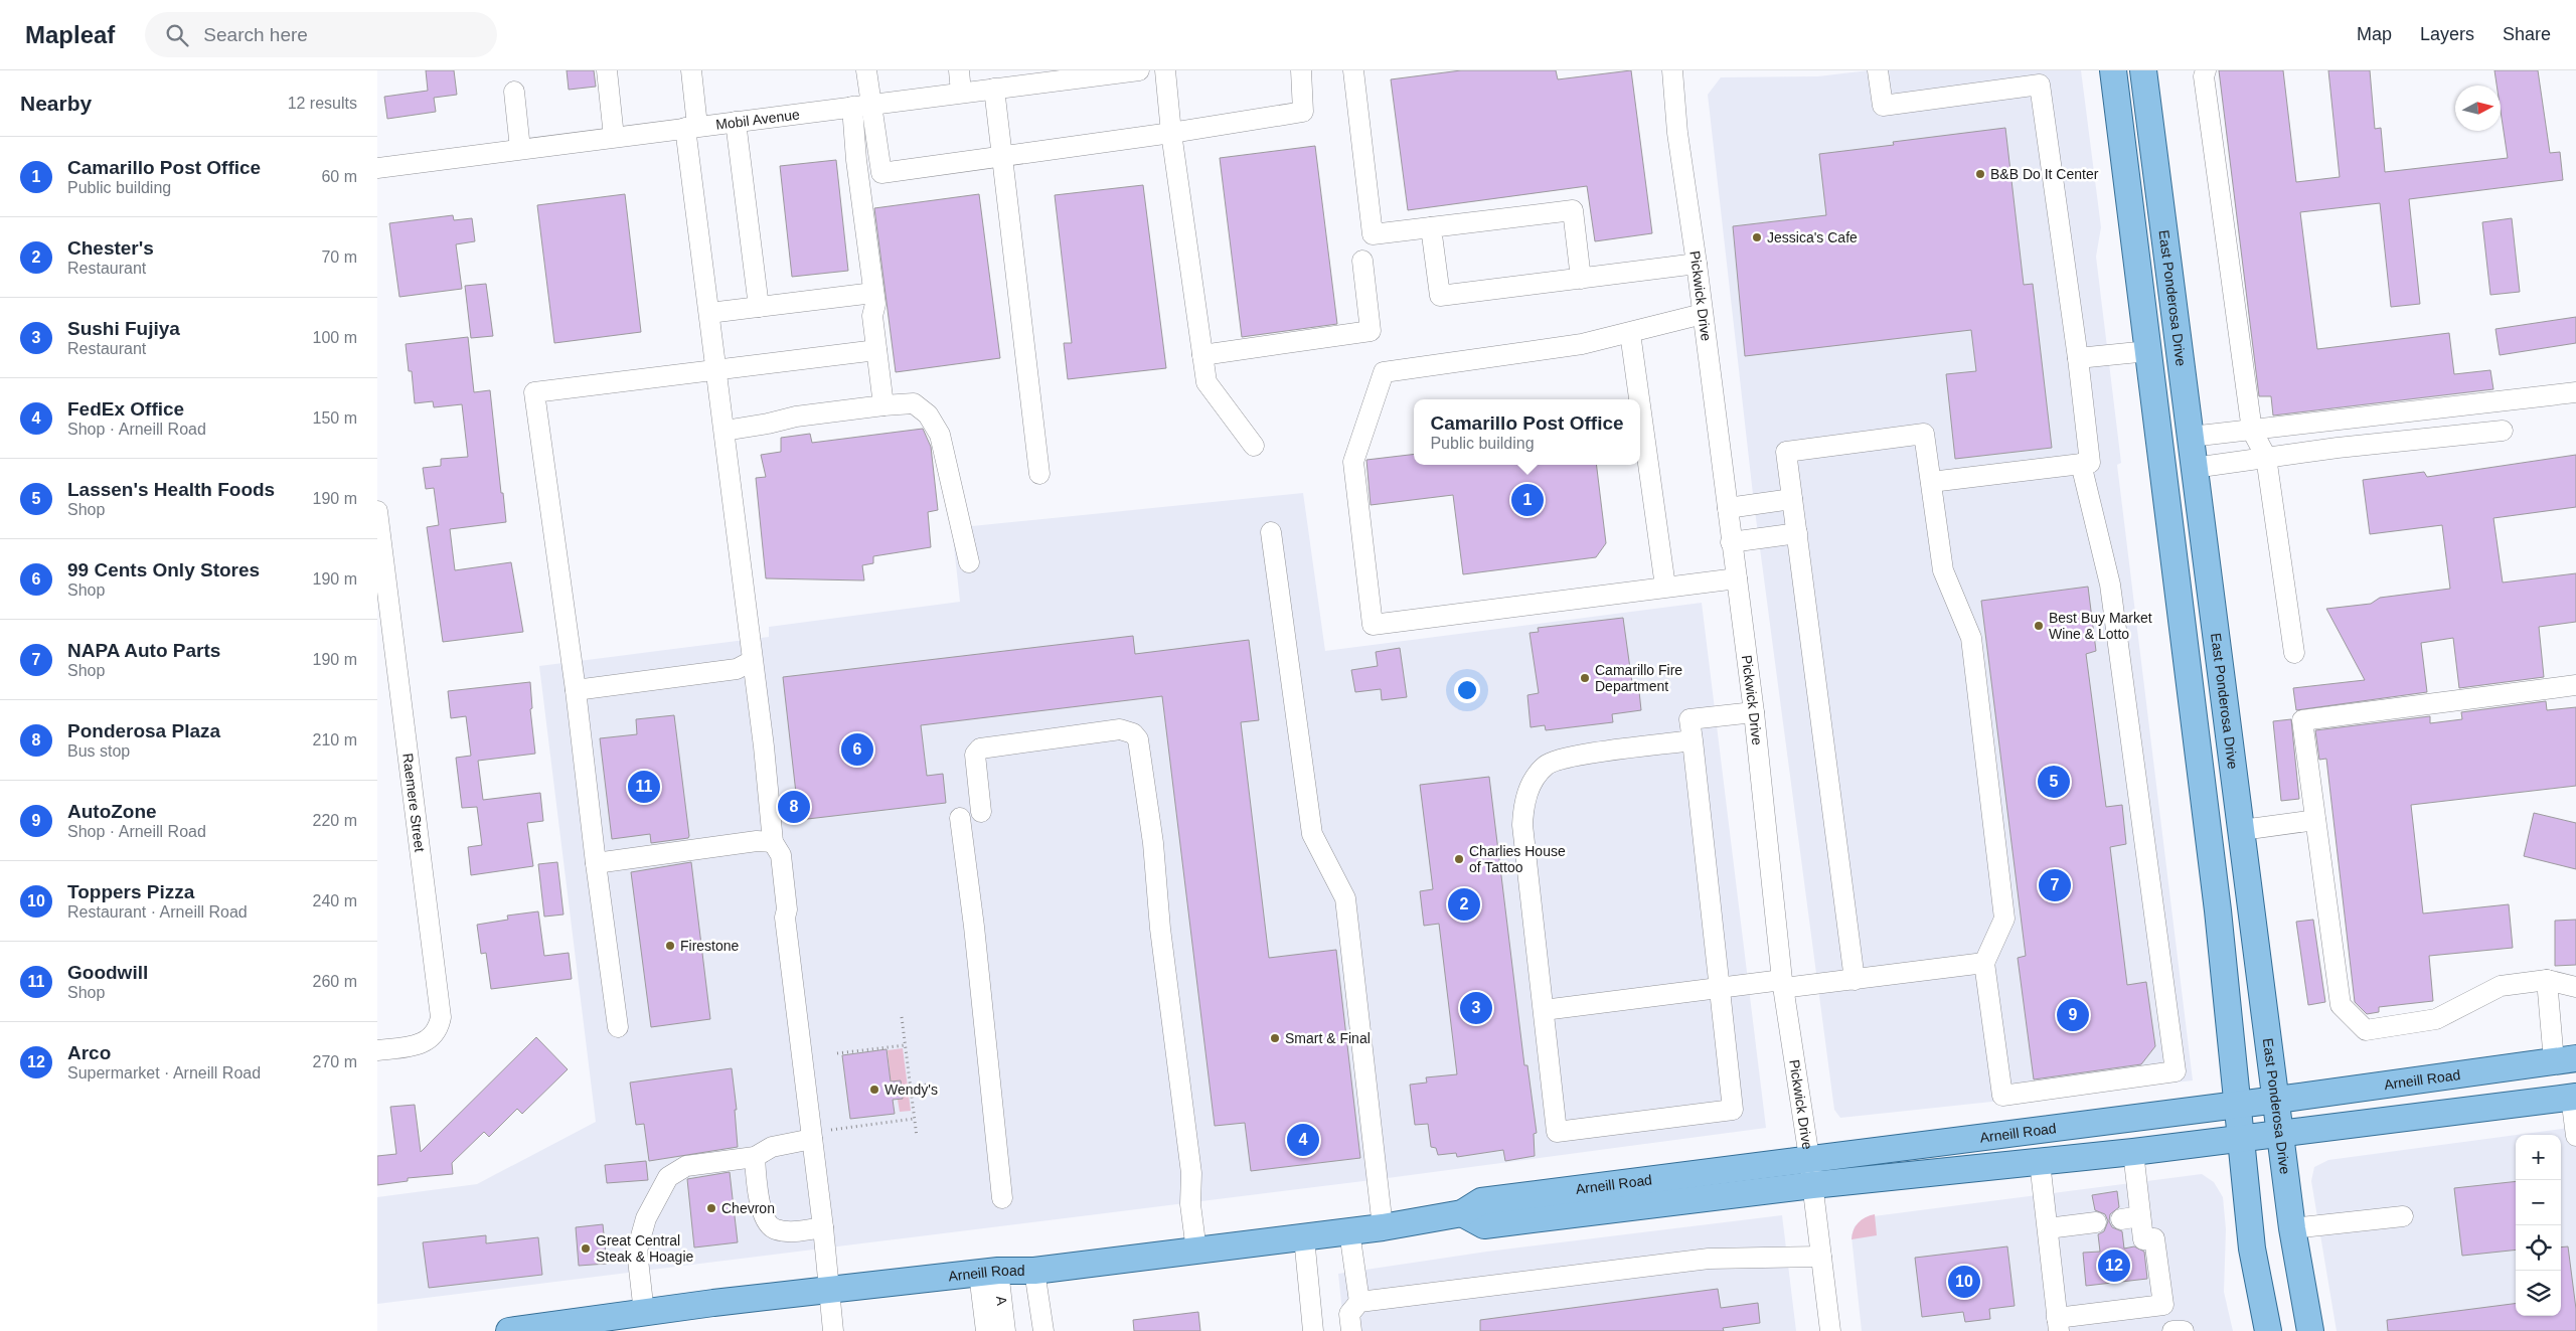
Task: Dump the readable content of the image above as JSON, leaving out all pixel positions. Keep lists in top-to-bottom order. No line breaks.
{"streets":{"main road":["East Ponderosa Drive","Arneill Road"],"street":["Mobil Avenue","Pickwick Drive","Raemere Street","A"]},"crossings":[["Pickwick Drive","Arneill Road"],["East Ponderosa Drive","Arneill Road"],["Arneill Road","A"]],"places":["B&B Do It Center","Jessica's Cafe","Best Buy Market Wine & Lotto","Camarillo Fire Department","Charlies House of Tattoo","Firestone","Smart & Final","Wendy's","Chevron","Great Central Steak & Hoagie"],"north":"right","page":{"header":"Mapleaf","search":"Search here","nav":["Map","Layers","Share"],"heading":["Nearby","12 results"],"list":[{"mark":"1","name":"Camarillo Post Office","note":"Public building","value":"60 m"},{"mark":"2","name":"Chester's","note":"Restaurant","value":"70 m"},{"mark":"3","name":"Sushi Fujiya","note":"Restaurant","value":"100 m"},{"mark":"4","name":"FedEx Office","note":"Shop · Arneill Road","value":"150 m"},{"mark":"5","name":"Lassen's Health Foods","note":"Shop","value":"190 m"},{"mark":"6","name":"99 Cents Only Stores","note":"Shop","value":"190 m"},{"mark":"7","name":"NAPA Auto Parts","note":"Shop","value":"190 m"},{"mark":"8","name":"Ponderosa Plaza","note":"Bus stop","value":"210 m"},{"mark":"9","name":"AutoZone","note":"Shop · Arneill Road","value":"220 m"},{"mark":"10","name":"Toppers Pizza","note":"Restaurant · Arneill Road","value":"240 m"},{"mark":"11","name":"Goodwill","note":"Shop","value":"260 m"},{"mark":"12","name":"Arco","note":"Supermarket · Arneill Road","value":"270 m"}],"popup":["Camarillo Post Office","Public building"],"pins":["1","6","5","11","8","7","2","3","9","4","12","10"],"map_buttons":["+","−"]}}
